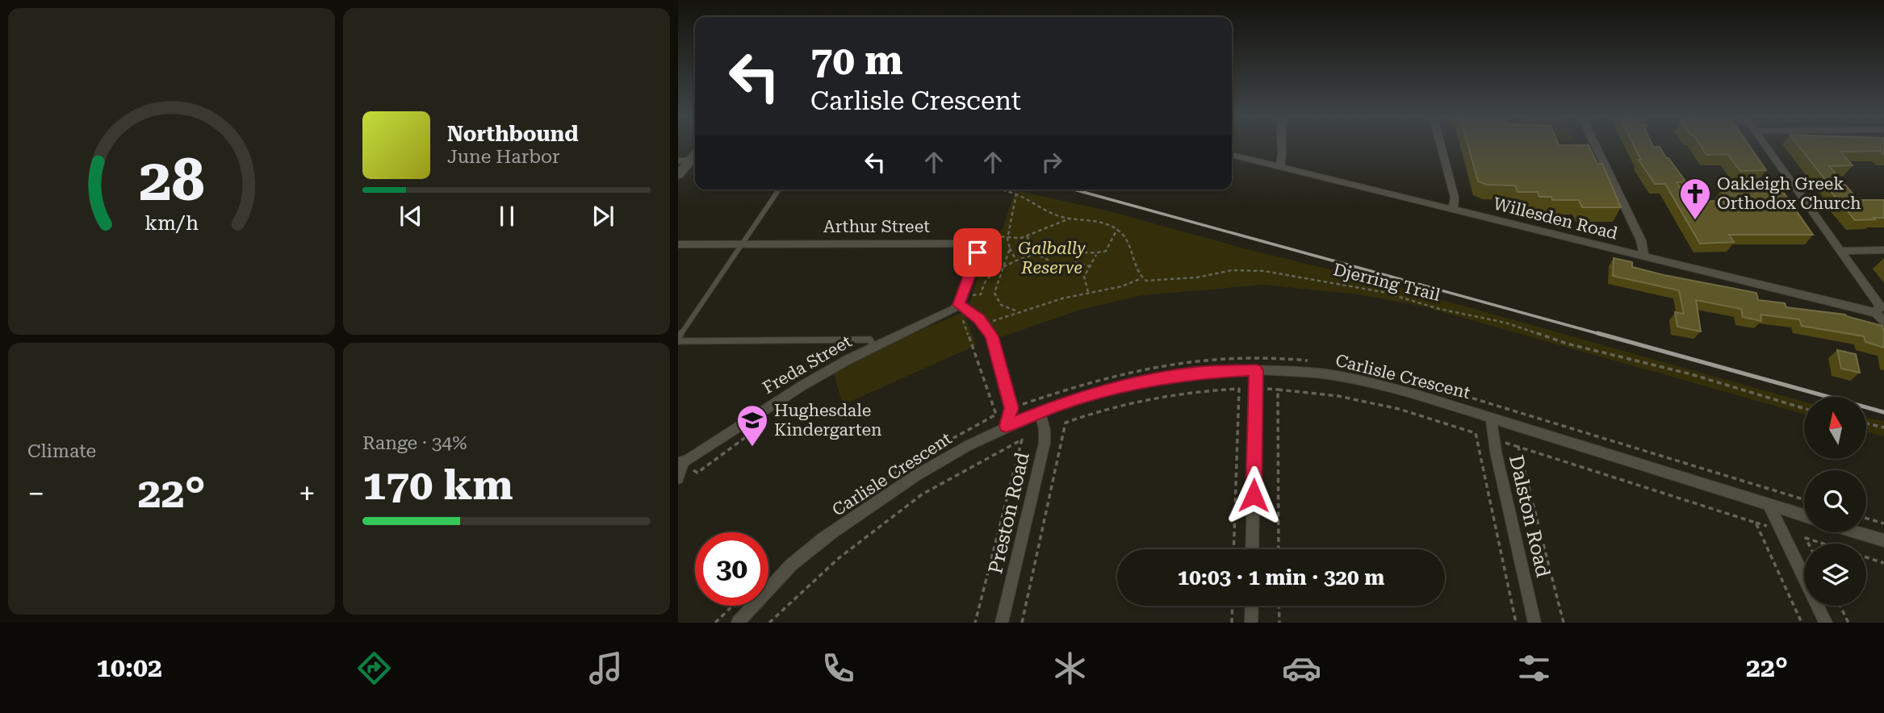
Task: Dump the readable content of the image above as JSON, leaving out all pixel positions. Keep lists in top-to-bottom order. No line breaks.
{"streets":{"street":["Willesden Road","Arthur Street","Freda Street","Carlisle Crescent","Preston Road","Dalston Road"],"path":["Djerring Trail"]},"crossings":[["Arthur Street","Freda Street"],["Carlisle Crescent","Preston Road"],["Carlisle Crescent","Dalston Road"]],"parks":["Galbally Reserve"],"places":{"church":["Oakleigh Greek Orthodox Church"],"school or university":["Hughesdale Kindergarten"]},"north":"top","page":{"turn":["70 m","Carlisle Crescent"],"song":["Northbound","June Harbor"],"tile":["Climate",["Range · 34%","170 km"]],"heat":["−","22°","+"],"limit":"30","trip":"10:03 · 1 min · 320 m","tabs":["10:02","22°"],"gauge":["28","km/h"]}}
